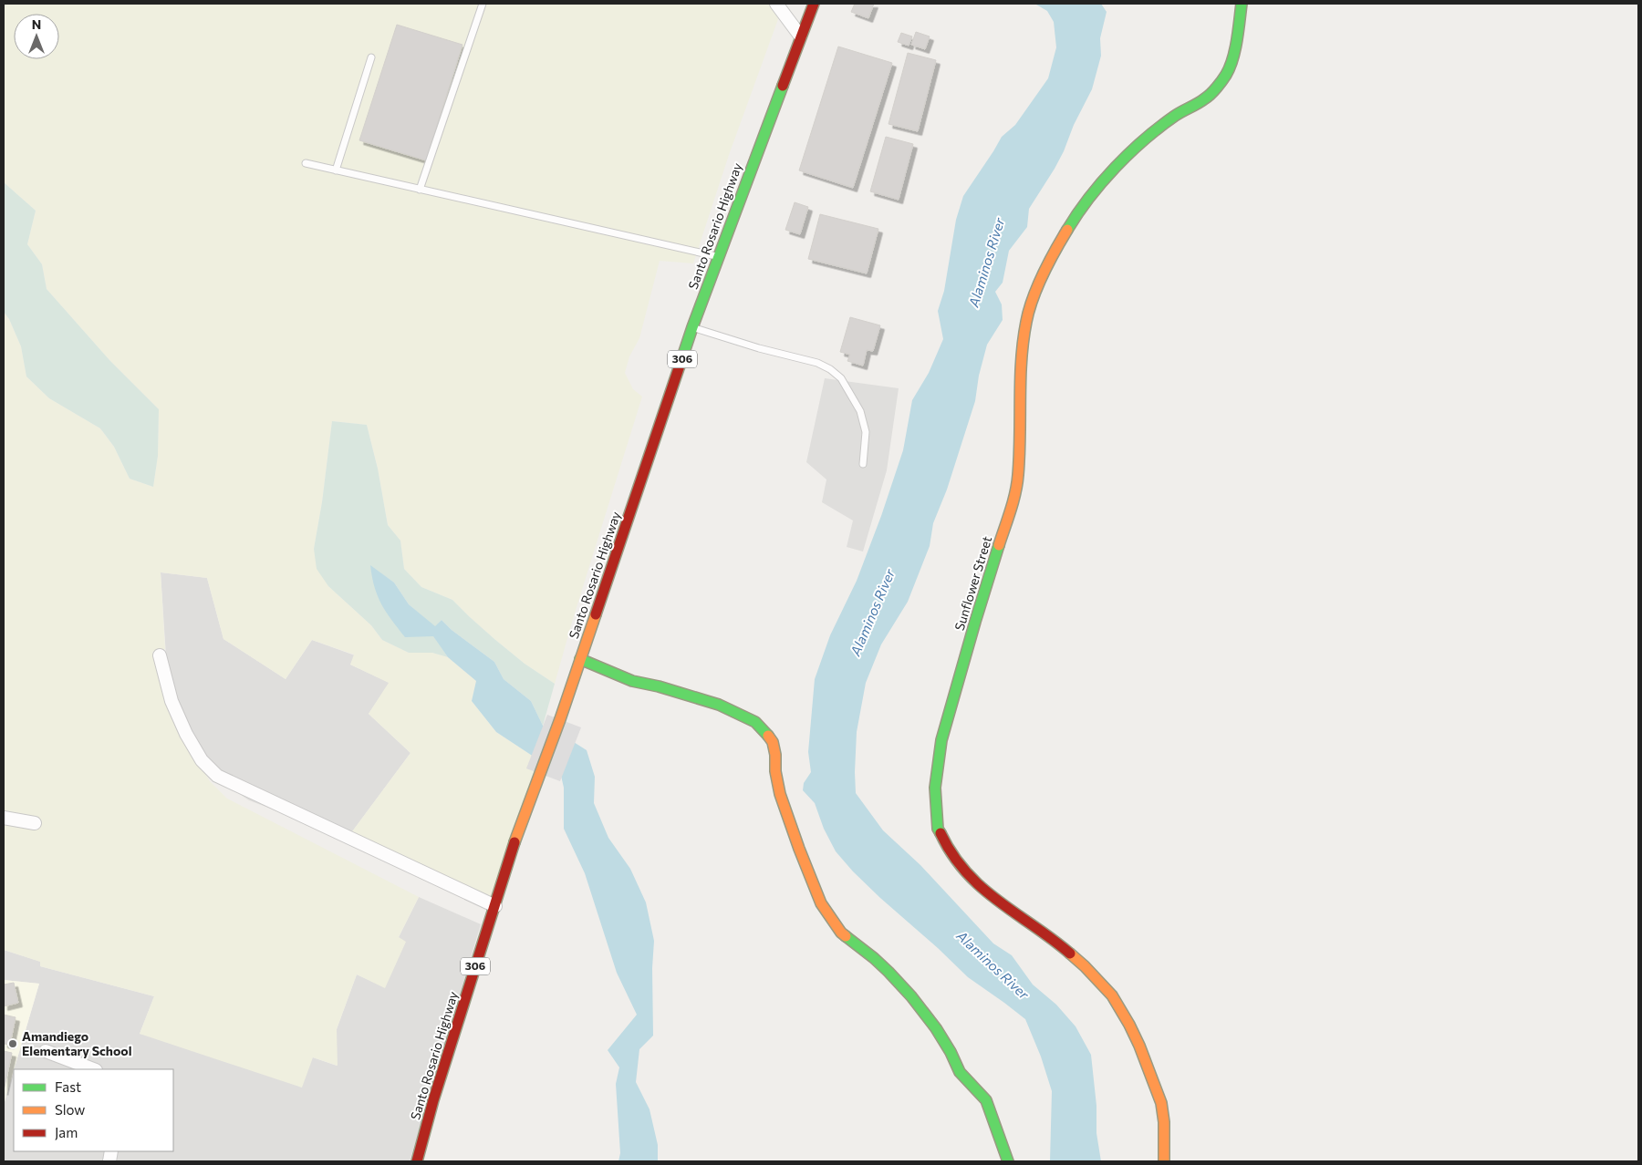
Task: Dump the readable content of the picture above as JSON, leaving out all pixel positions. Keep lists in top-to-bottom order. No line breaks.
{"streets":{"street":["Santo Rosario Highway","306","Sunflower Street"]},"water":["Alaminos River"],"places":["Amandiego Elementary School"],"legend":["Fast","Slow","Jam"],"north":"top"}
